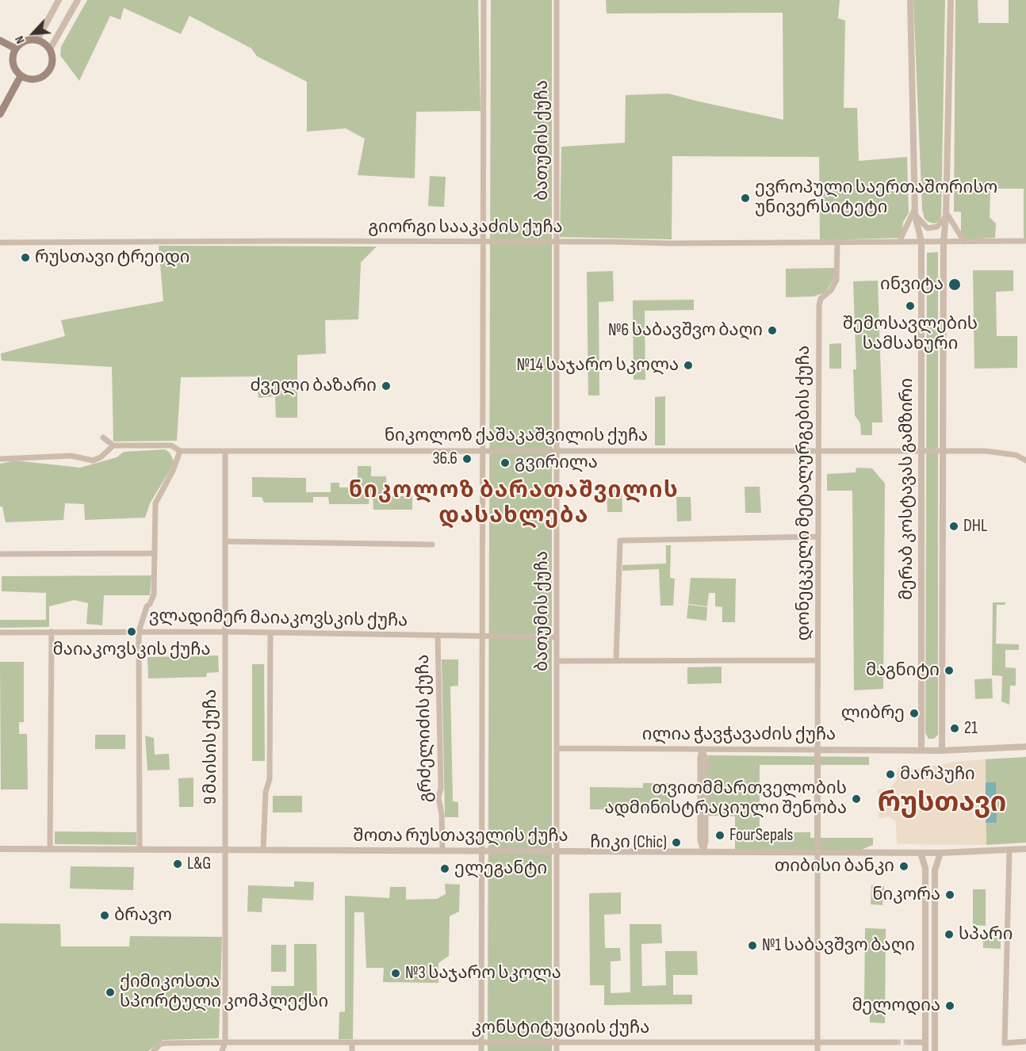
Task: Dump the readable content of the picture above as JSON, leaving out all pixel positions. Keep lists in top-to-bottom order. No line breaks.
{"streets":{"street":["ბათუმის ქუჩა","გიორგი სააკაძის ქუჩა","ნიკოლოზ ქაშაკაშვილის ქუჩა","მერაბ კოსტავას გამზირი","დონეცკელი მეტალურგების ქუჩა","ვლადიმერ მაიაკოვსკის ქუჩა","გრძელიძის ქუჩა","ილია ჭავჭავაძის ქუჩა","9 მაისის ქუჩა","შოთა რუსთაველის ქუჩა","კონსტიტუციის ქუჩა"]},"crossings":[["ბათუმის ქუჩა","გიორგი სააკაძის ქუჩა"],["ბათუმის ქუჩა","ნიკოლოზ ქაშაკაშვილის ქუჩა"],["ბათუმის ქუჩა","ვლადიმერ მაიაკოვსკის ქუჩა"],["ბათუმის ქუჩა","ილია ჭავჭავაძის ქუჩა"],["ბათუმის ქუჩა","შოთა რუსთაველის ქუჩა"],["ბათუმის ქუჩა","კონსტიტუციის ქუჩა"],["გიორგი სააკაძის ქუჩა","მერაბ კოსტავას გამზირი"],["გიორგი სააკაძის ქუჩა","დონეცკელი მეტალურგების ქუჩა"],["ნიკოლოზ ქაშაკაშვილის ქუჩა","მერაბ კოსტავას გამზირი"],["ნიკოლოზ ქაშაკაშვილის ქუჩა","დონეცკელი მეტალურგების ქუჩა"],["ნიკოლოზ ქაშაკაშვილის ქუჩა","9 მაისის ქუჩა"],["მერაბ კოსტავას გამზირი","ილია ჭავჭავაძის ქუჩა"],["დონეცკელი მეტალურგების ქუჩა","ილია ჭავჭავაძის ქუჩა"],["ვლადიმერ მაიაკოვსკის ქუჩა","გრძელიძის ქუჩა"],["ვლადიმერ მაიაკოვსკის ქუჩა","9 მაისის ქუჩა"],["გრძელიძის ქუჩა","შოთა რუსთაველის ქუჩა"],["9 მაისის ქუჩა","შოთა რუსთაველის ქუჩა"],["9 მაისის ქუჩა","კონსტიტუციის ქუჩა"]],"districts":["ნიკოლოზ ბარათაშვილის დასახლება","რუსთავი"],"places":["ევროპული საერთაშორისო უნივერსიტეტი","რუსთავი ტრეიდი","ინვიტა","შემოსავლების სამსახური","№6 საბავშვო ბაღი","№14 საჯარო სკოლა","ძველი ბაზარი","36.6","გვირილა","DHL","მაიაკოვსკის ქუჩა","მაგნიტი","ლიბრე","21","მარპუჩი","თვითმმართველობის ადმინისტრაციული შენობა","FourSepals","ჩიკი (Chic)","L&G","თიბისი ბანკი","ელეგანტი","ნიკორა","ბრავო","სპარი","№1 საბავშვო ბაღი","№3 საჯარო სკოლა","ქიმიკოსთა სპორტული კომპლექსი","მელოდია"],"north":"bottom left"}
